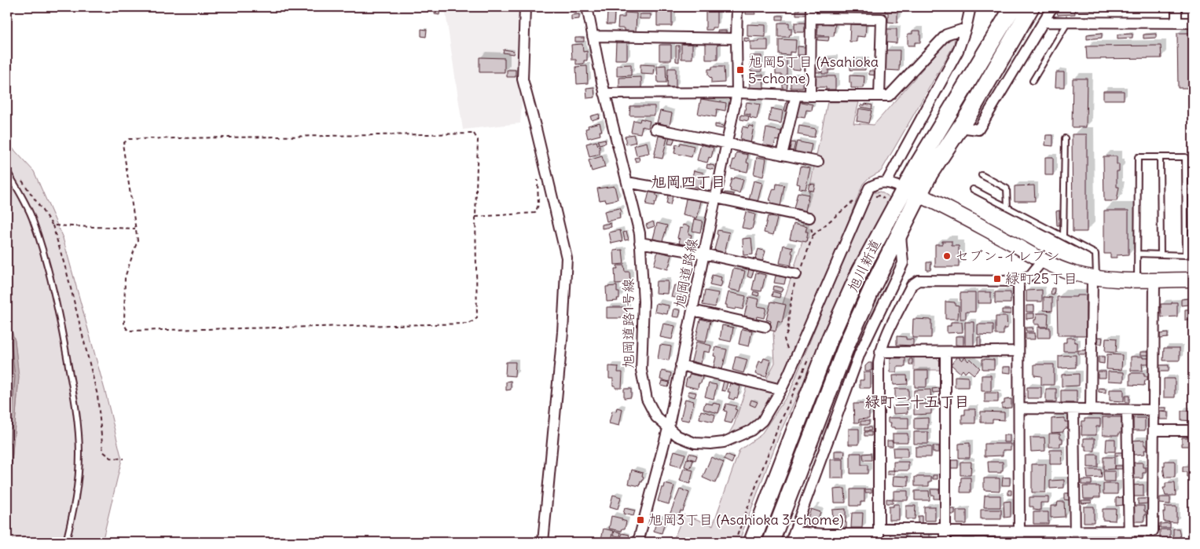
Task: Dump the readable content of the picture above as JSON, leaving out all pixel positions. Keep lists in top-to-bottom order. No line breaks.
{"streets":{"highway":["旭川新道"],"street":["旭岡道路線","旭岡道路1号線"]},"crossings":[["旭岡道路線","旭岡道路1号線"]],"districts":["旭岡四丁目","緑町二十五丁目"],"places":{"transit":["旭岡5丁目 (Asahioka 5-chome)","緑町25丁目","旭岡3丁目 (Asahioka 3-chome)"],"other":["セブン-イレブン"]}}
